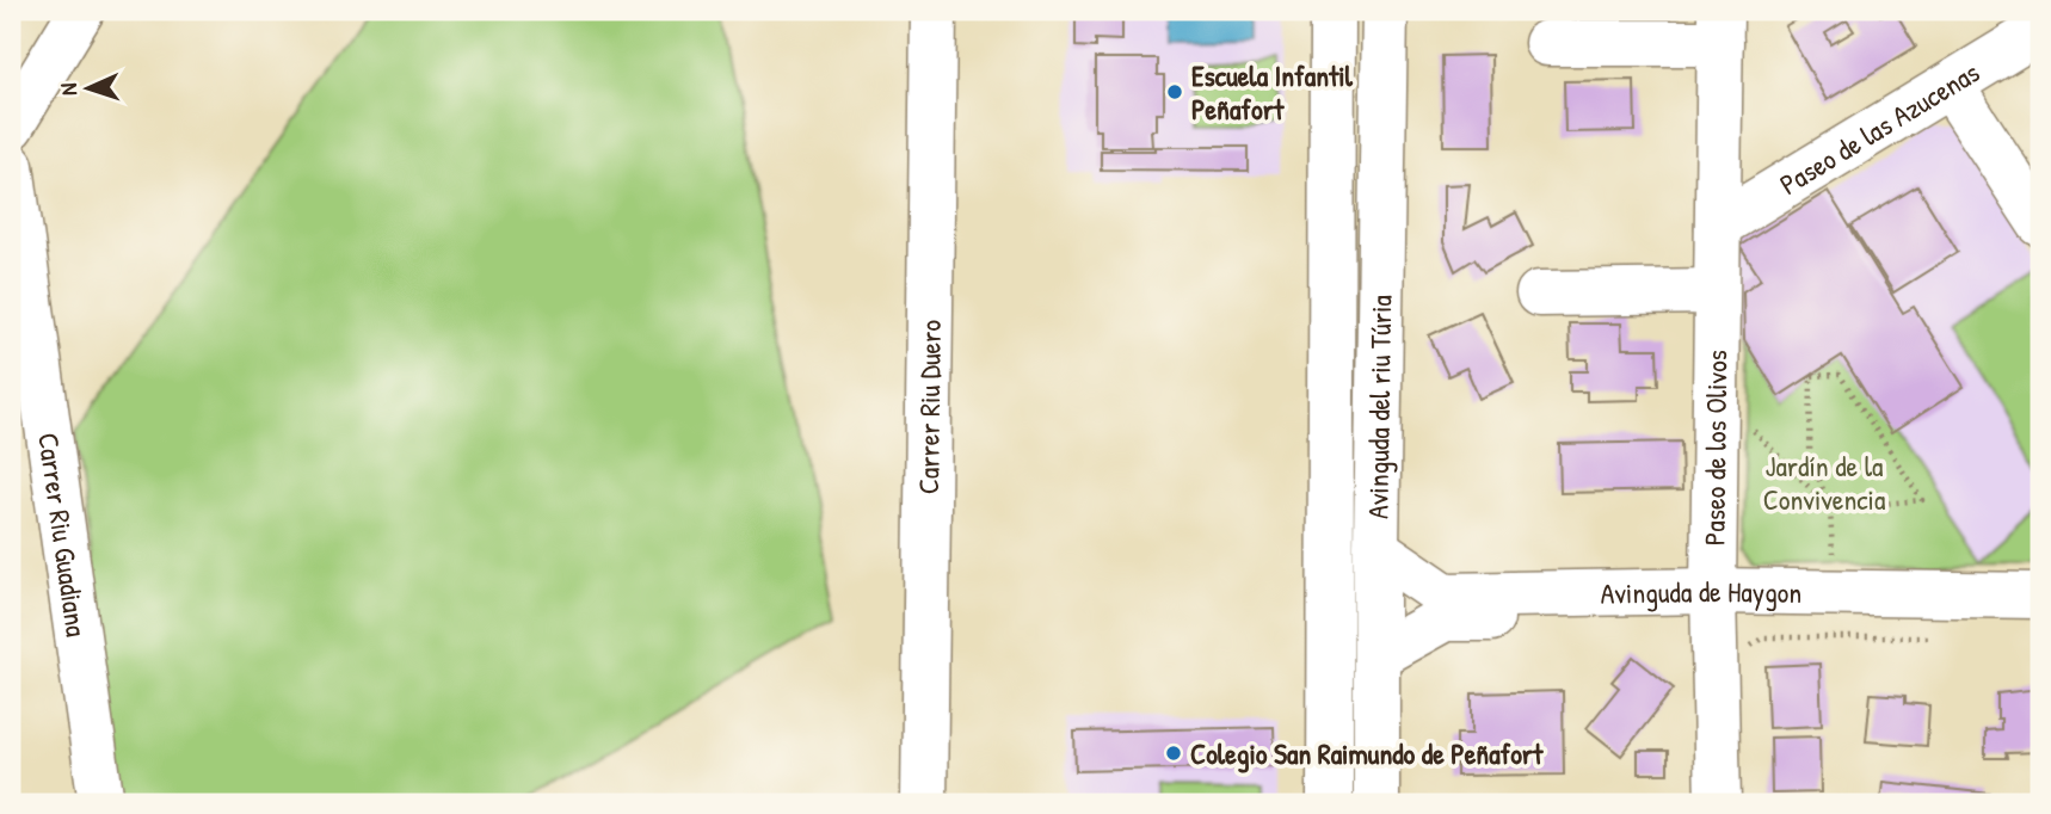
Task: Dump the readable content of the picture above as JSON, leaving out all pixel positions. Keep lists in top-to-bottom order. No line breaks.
{"streets":{"street":["Paseo de las Azucenas","Carrer Riu Duero","Avinguda del riu Túria","Paseo de los Olivos","Carrer Riu Guadiana","Avinguda de Haygon"]},"crossings":[["Paseo de las Azucenas","Paseo de los Olivos"],["Avinguda del riu Túria","Avinguda de Haygon"],["Paseo de los Olivos","Avinguda de Haygon"]],"parks":["Jardín de la Convivencia"],"places":["Escuela Infantil Peñafort","Colegio San Raimundo de Peñafort"],"north":"left"}
